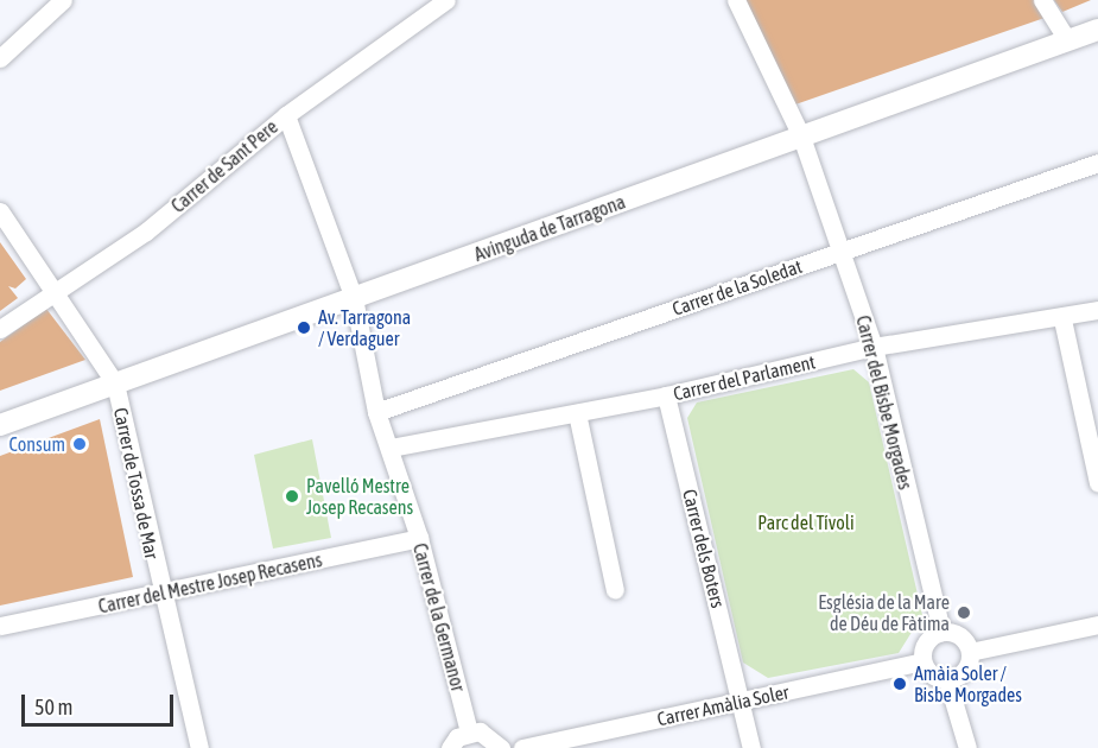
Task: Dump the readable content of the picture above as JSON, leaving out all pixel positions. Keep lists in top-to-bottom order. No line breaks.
{"streets":{"street":["Carrer de Sant Pere","Avinguda de Tarragona","Carrer de la Soledat","Carrer del Parlament","Carrer del Bisbe Morgades","Carrer de Tossa de Mar","Carrer dels Boters","Carrer del Mestre Josep Recasens","Carrer de la Germanor","Carrer Amàlia Soler"]},"crossings":[["Carrer de Sant Pere","Carrer de la Germanor"],["Avinguda de Tarragona","Carrer del Bisbe Morgades"],["Avinguda de Tarragona","Carrer de Tossa de Mar"],["Avinguda de Tarragona","Carrer de la Germanor"],["Carrer de la Soledat","Carrer del Bisbe Morgades"],["Carrer de la Soledat","Carrer de la Germanor"],["Carrer del Parlament","Carrer del Bisbe Morgades"],["Carrer del Parlament","Carrer dels Boters"],["Carrer del Parlament","Carrer de la Germanor"],["Carrer del Bisbe Morgades","Carrer Amàlia Soler"],["Carrer de Tossa de Mar","Carrer del Mestre Josep Recasens"],["Carrer dels Boters","Carrer Amàlia Soler"],["Carrer del Mestre Josep Recasens","Carrer de la Germanor"]],"parks":["Parc del Tívoli"],"places":["Av. Tarragona / Verdaguer","Consum","Pavelló Mestre Josep Recasens","Església de la Mare de Déu de Fàtima","Amàia Soler / Bisbe Morgades"],"scale_bar":"50 m"}
